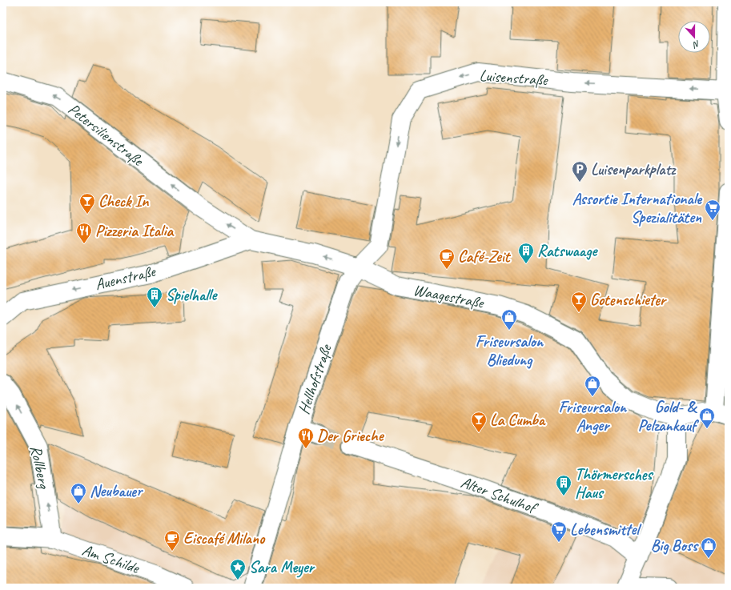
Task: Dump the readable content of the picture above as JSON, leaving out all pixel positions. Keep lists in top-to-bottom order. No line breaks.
{"streets":{"street":["Luisenstraße","Petersilienstraße","Auenstraße","Waagestraße","Hellhofstraße","Rollberg","Alter Schulhof","Am Schilde"]},"crossings":[["Luisenstraße","Waagestraße"],["Luisenstraße","Hellhofstraße"],["Petersilienstraße","Waagestraße"],["Auenstraße","Waagestraße"],["Waagestraße","Hellhofstraße"],["Rollberg","Am Schilde"]],"one_way":["Luisenstraße","Petersilienstraße","Auenstraße","Rollberg"],"places":{"parking":["Luisenparkplatz"],"bar":["Check In","Gotenschieter","La Cumba"],"supermarket":["Assortie Internationale Spezialitäten","Lebensmittel"],"restaurant":["Pizzeria Italia","Der Grieche"],"building":["Ratswaage","Spielhalle","Thörmersches Haus"],"cafe":["Café-Zeit","Eiscafé Milano"],"shop":["Friseursalon Bliedung","Friseursalon Anger","Gold- & Pelzankauf","Neubauer","Big Boss"],"place":["Sara Meyer"]},"north":"bottom"}
